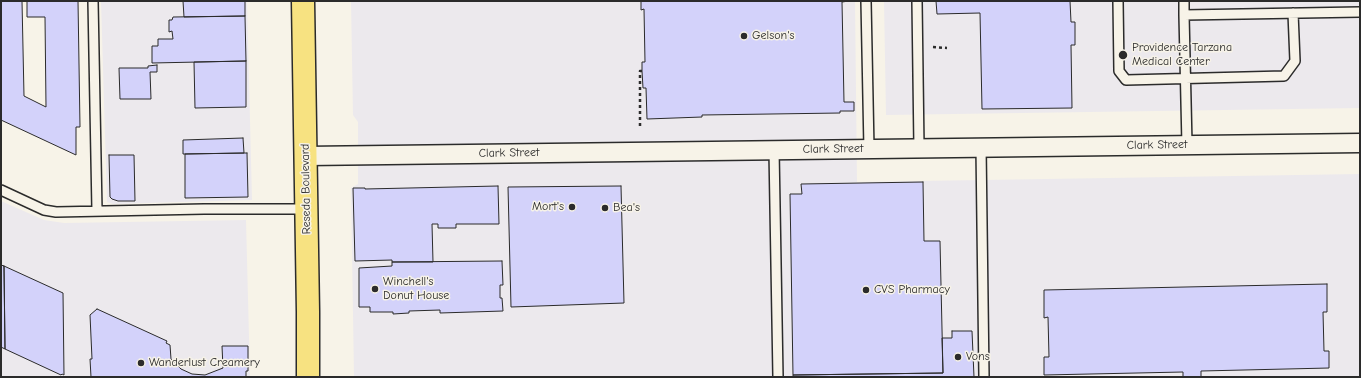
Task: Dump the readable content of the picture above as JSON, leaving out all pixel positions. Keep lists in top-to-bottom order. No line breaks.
{"streets":{"main road":["Reseda Boulevard"],"street":["Clark Street"]},"crossings":[["Clark Street","Reseda Boulevard"]],"places":["Gelson's","Providence Tarzana Medical Center","Mort's","Bea's","Winchell's Donut House","CVS Pharmacy","Vons","Wanderlust Creamery"]}
